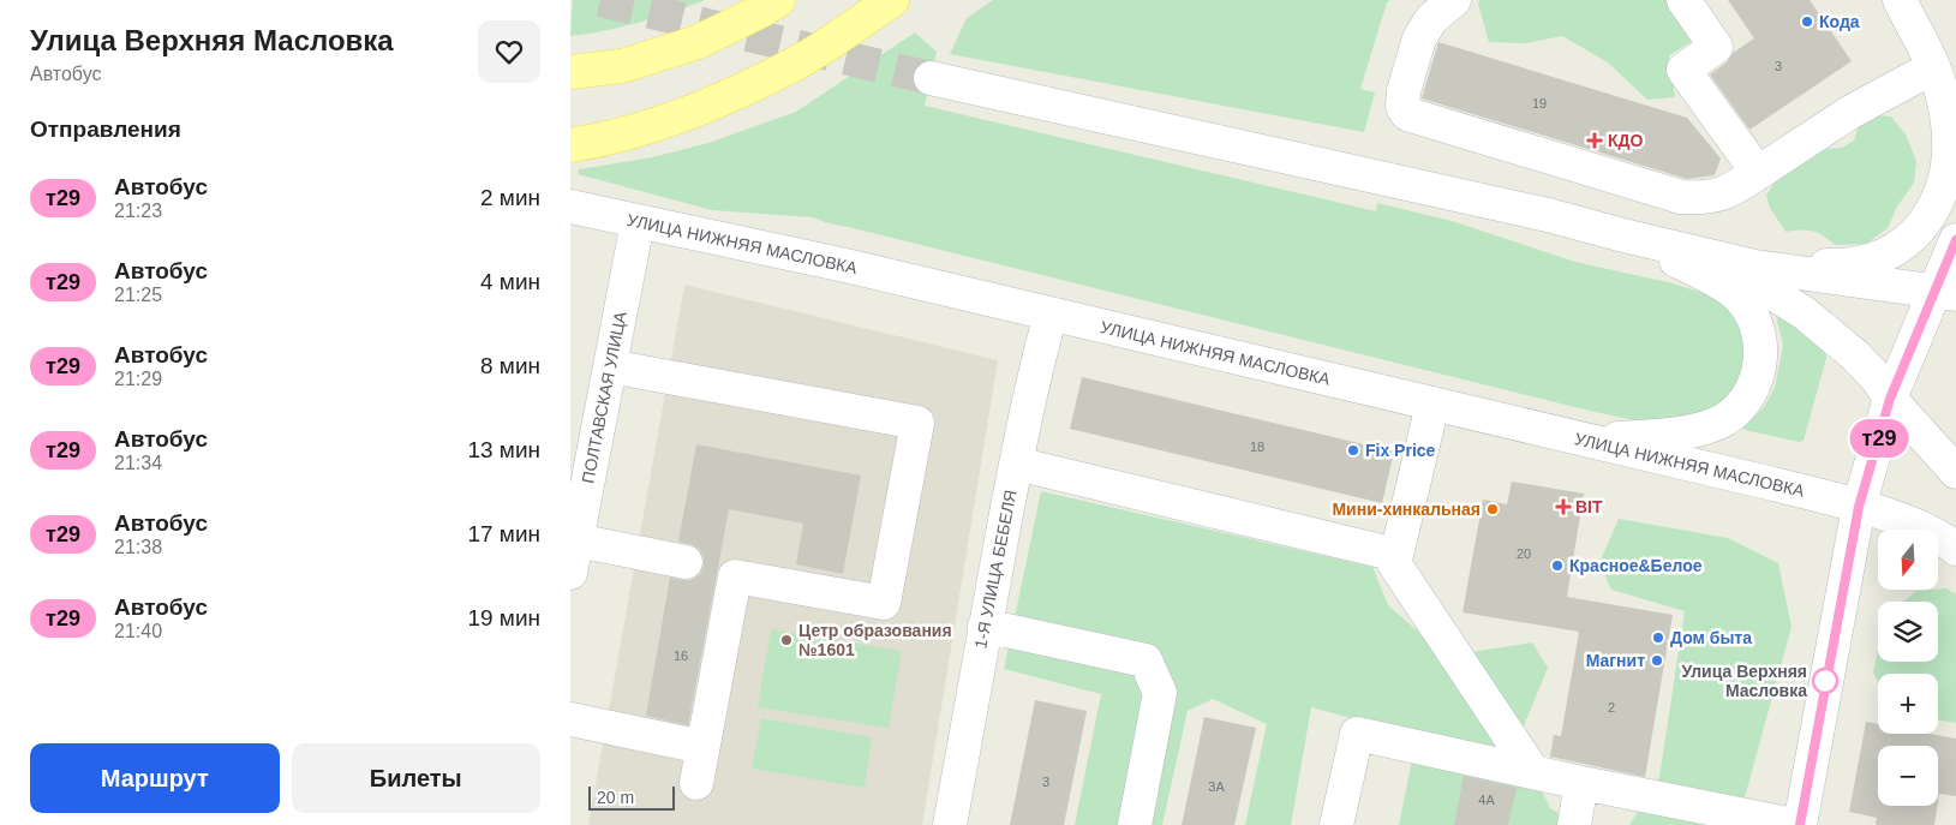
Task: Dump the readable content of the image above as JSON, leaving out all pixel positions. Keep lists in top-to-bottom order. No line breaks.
{"streets":{"street":["УЛИЦА НИЖНЯЯ МАСЛОВКА","ПОЛТАВСКАЯ УЛИЦА","1-Я УЛИЦА БЕБЕЛЯ"]},"crossings":[["УЛИЦА НИЖНЯЯ МАСЛОВКА","ПОЛТАВСКАЯ УЛИЦА"],["УЛИЦА НИЖНЯЯ МАСЛОВКА","1-Я УЛИЦА БЕБЕЛЯ"]],"places":{"other":["Кода","Fix Price","Мини-хинкальная","Красное&Белое","Дом быта","Цетр образования №1601","Магнит","Улица Верхняя Масловка"],"health":["КДО","BIT"]},"lines":["bus line т29"],"house_numbers":["3","19","18","20","16","2","3","3А","4А"],"scale_bar":"20 m","north":"bottom","page":{"heading":[["Улица Верхняя Масловка","Автобус"],"Отправления"],"on_map":"т29","list":[{"mark":"т29","name":"Автобус","note":"21:23","value":"2 мин"},{"mark":"т29","name":"Автобус","note":"21:25","value":"4 мин"},{"mark":"т29","name":"Автобус","note":"21:29","value":"8 мин"},{"mark":"т29","name":"Автобус","note":"21:34","value":"13 мин"},{"mark":"т29","name":"Автобус","note":"21:38","value":"17 мин"},{"mark":"т29","name":"Автобус","note":"21:40","value":"19 мин"}],"map_buttons":["+","−"],"buttons":["Маршрут","Билеты"],"scale":"20 m"}}
